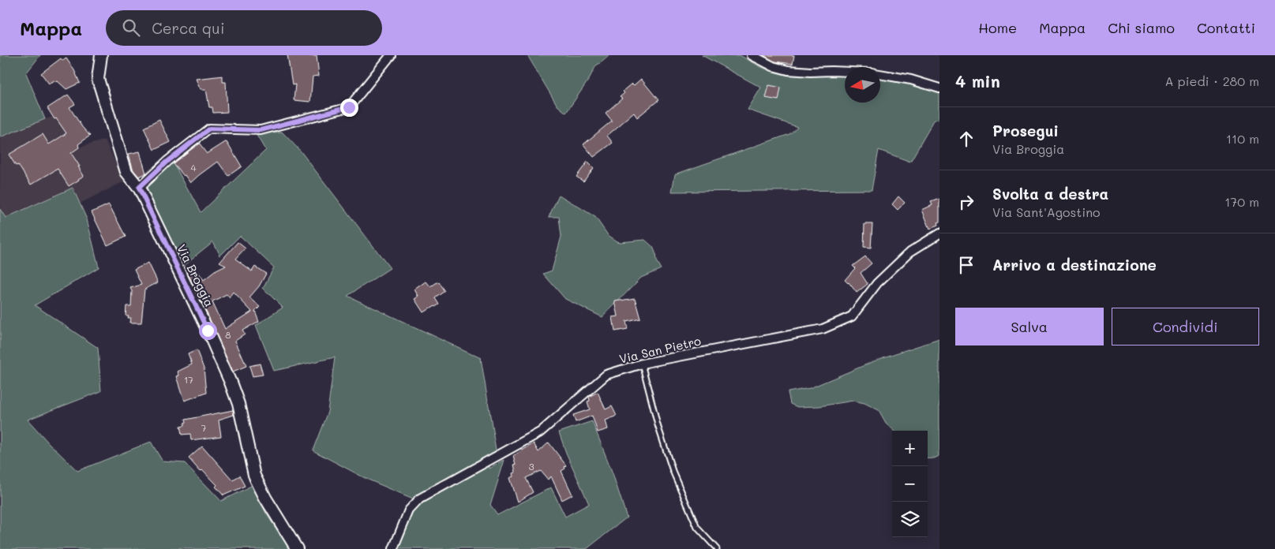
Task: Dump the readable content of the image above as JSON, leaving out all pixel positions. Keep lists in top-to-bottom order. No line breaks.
{"streets":{"street":["Via Broggia","Via San Pietro"]},"house_numbers":["4","8","17","7","3"],"north":"left","page":{"header":"Mappa","search":"Cerca qui","nav":["Home","Mappa","Chi siamo","Contatti"],"heading":["4 min","A piedi · 280 m"],"list":[["Prosegui","Via Broggia","110 m"],["Svolta a destra","Via Sant'Agostino","170 m"],"Arrivo a destinazione"],"buttons":["Salva","Condividi"],"map_buttons":["+","−"]}}
